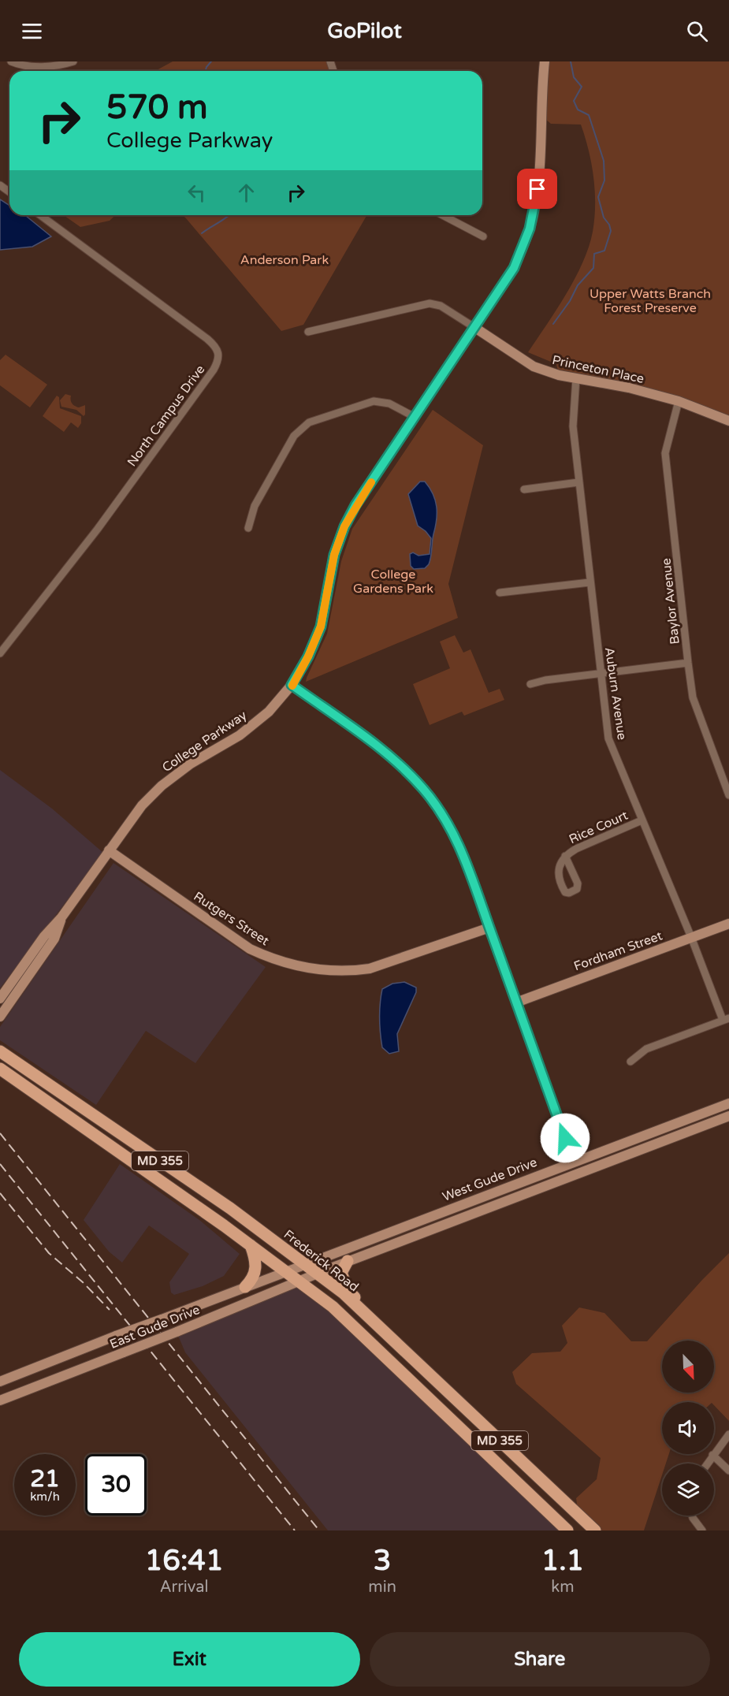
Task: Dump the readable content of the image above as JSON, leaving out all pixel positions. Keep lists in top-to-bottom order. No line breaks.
{"streets":{"main road":["MD 355","Frederick Road"],"street":["Princeton Place","North Campus Drive","Baylor Avenue","Auburn Avenue","College Parkway","Rice Court","Rutgers Street","Fordham Street","West Gude Drive","East Gude Drive"]},"crossings":[["Princeton Place","Baylor Avenue"],["Princeton Place","Auburn Avenue"],["Princeton Place","College Parkway"],["Auburn Avenue","Rice Court"],["Auburn Avenue","Fordham Street"],["College Parkway","Rutgers Street"],["MD 355","West Gude Drive"],["MD 355","East Gude Drive"],["West Gude Drive","Frederick Road"],["West Gude Drive","East Gude Drive"],["Frederick Road","East Gude Drive"]],"parks":["Anderson Park","Upper Watts Branch Forest Preserve","College Gardens Park"],"north":"bottom right","page":{"header":"GoPilot","turn":["570 m","College Parkway"],"speed":"21 km/h","limit":"30","eta":["16:41","Arrival","3","min","1.1","km"],"buttons":["Exit","Share"]}}
